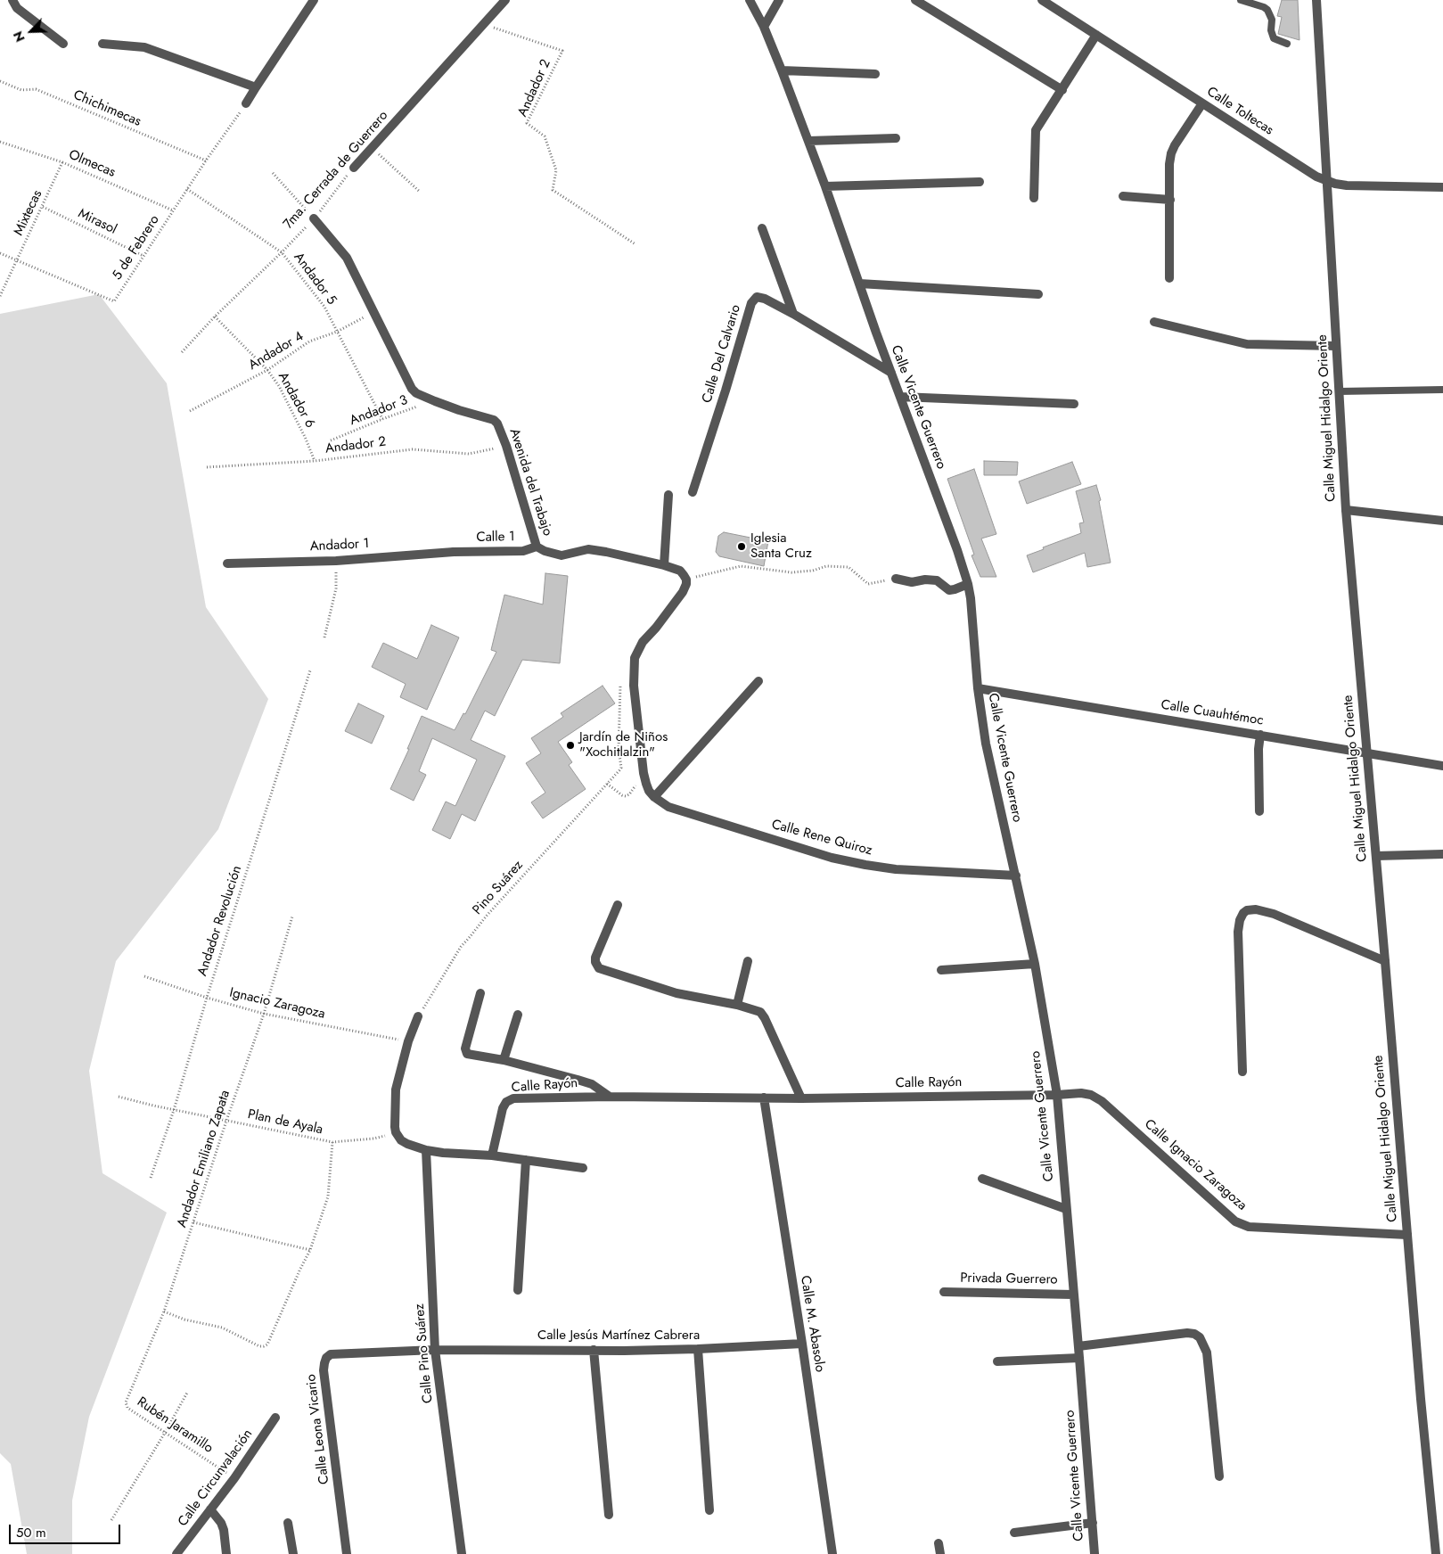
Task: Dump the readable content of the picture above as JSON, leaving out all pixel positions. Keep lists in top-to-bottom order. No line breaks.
{"streets":{"street":["Calle Toltecas","7ma. Cerrada de Guerrero","Calle Del Calvario","Calle Vicente Guerrero","Calle Miguel Hidalgo Oriente","Avenida del Trabajo","Calle 1","Andador 1","Calle Cuauhtémoc","Calle Rene Quiroz","Calle Rayón","Calle Ignacio Zaragoza","Privada Guerrero","Calle M. Abasolo","Calle Jesús Martínez Cabrera","Calle Pino Suárez","Calle Leona Vicario","Calle Circunvalación"],"path":["Andador 2","Chichimecas","Olmecas","Mixtecas","Mirasol","5 de Febrero","Andador 5","Andador 4","Andador 6","Andador 3","Pino Suárez","Andador Revolución","Ignacio Zaragoza","Plan de Ayala","Andador Emiliano Zapata","Rubén Jaramillo"]},"crossings":[["Andador 2","7ma. Cerrada de Guerrero"],["Andador 2","Andador 6"],["Andador 2","Avenida del Trabajo"],["Chichimecas","5 de Febrero"],["Calle Toltecas","Calle Miguel Hidalgo Oriente"],["Olmecas","Mixtecas"],["Olmecas","5 de Febrero"],["7ma. Cerrada de Guerrero","Andador 5"],["7ma. Cerrada de Guerrero","Andador 6"],["7ma. Cerrada de Guerrero","Avenida del Trabajo"],["Mixtecas","Mirasol"],["Mixtecas","5 de Febrero"],["Mirasol","5 de Febrero"],["5 de Febrero","Andador 5"],["Andador 5","Andador 4"],["Andador 5","Andador 3"],["Andador 4","Andador 6"],["Andador 4","Avenida del Trabajo"],["Calle Del Calvario","Calle Vicente Guerrero"],["Calle Vicente Guerrero","Calle Cuauhtémoc"],["Calle Vicente Guerrero","Calle Rene Quiroz"],["Calle Vicente Guerrero","Calle Rayón"],["Calle Vicente Guerrero","Calle Ignacio Zaragoza"],["Calle Vicente Guerrero","Privada Guerrero"],["Andador 3","Avenida del Trabajo"],["Calle Miguel Hidalgo Oriente","Calle Cuauhtémoc"],["Calle Miguel Hidalgo Oriente","Calle Ignacio Zaragoza"],["Avenida del Trabajo","Calle 1"],["Calle 1","Andador 1"],["Andador Revolución","Ignacio Zaragoza"],["Andador Revolución","Plan de Ayala"],["Ignacio Zaragoza","Andador Emiliano Zapata"],["Calle Rayón","Calle Ignacio Zaragoza"],["Calle Rayón","Calle M. Abasolo"],["Plan de Ayala","Andador Emiliano Zapata"],["Andador Emiliano Zapata","Rubén Jaramillo"],["Calle M. Abasolo","Calle Jesús Martínez Cabrera"],["Calle Jesús Martínez Cabrera","Calle Pino Suárez"],["Calle Jesús Martínez Cabrera","Calle Leona Vicario"],["Calle Pino Suárez","Calle Leona Vicario"],["Rubén Jaramillo","Calle Circunvalación"]],"places":["Iglesia Santa Cruz","Jardín de Niños \"Xochitlalzin\""],"scale_bar":"50 m","north":"bottom left"}
